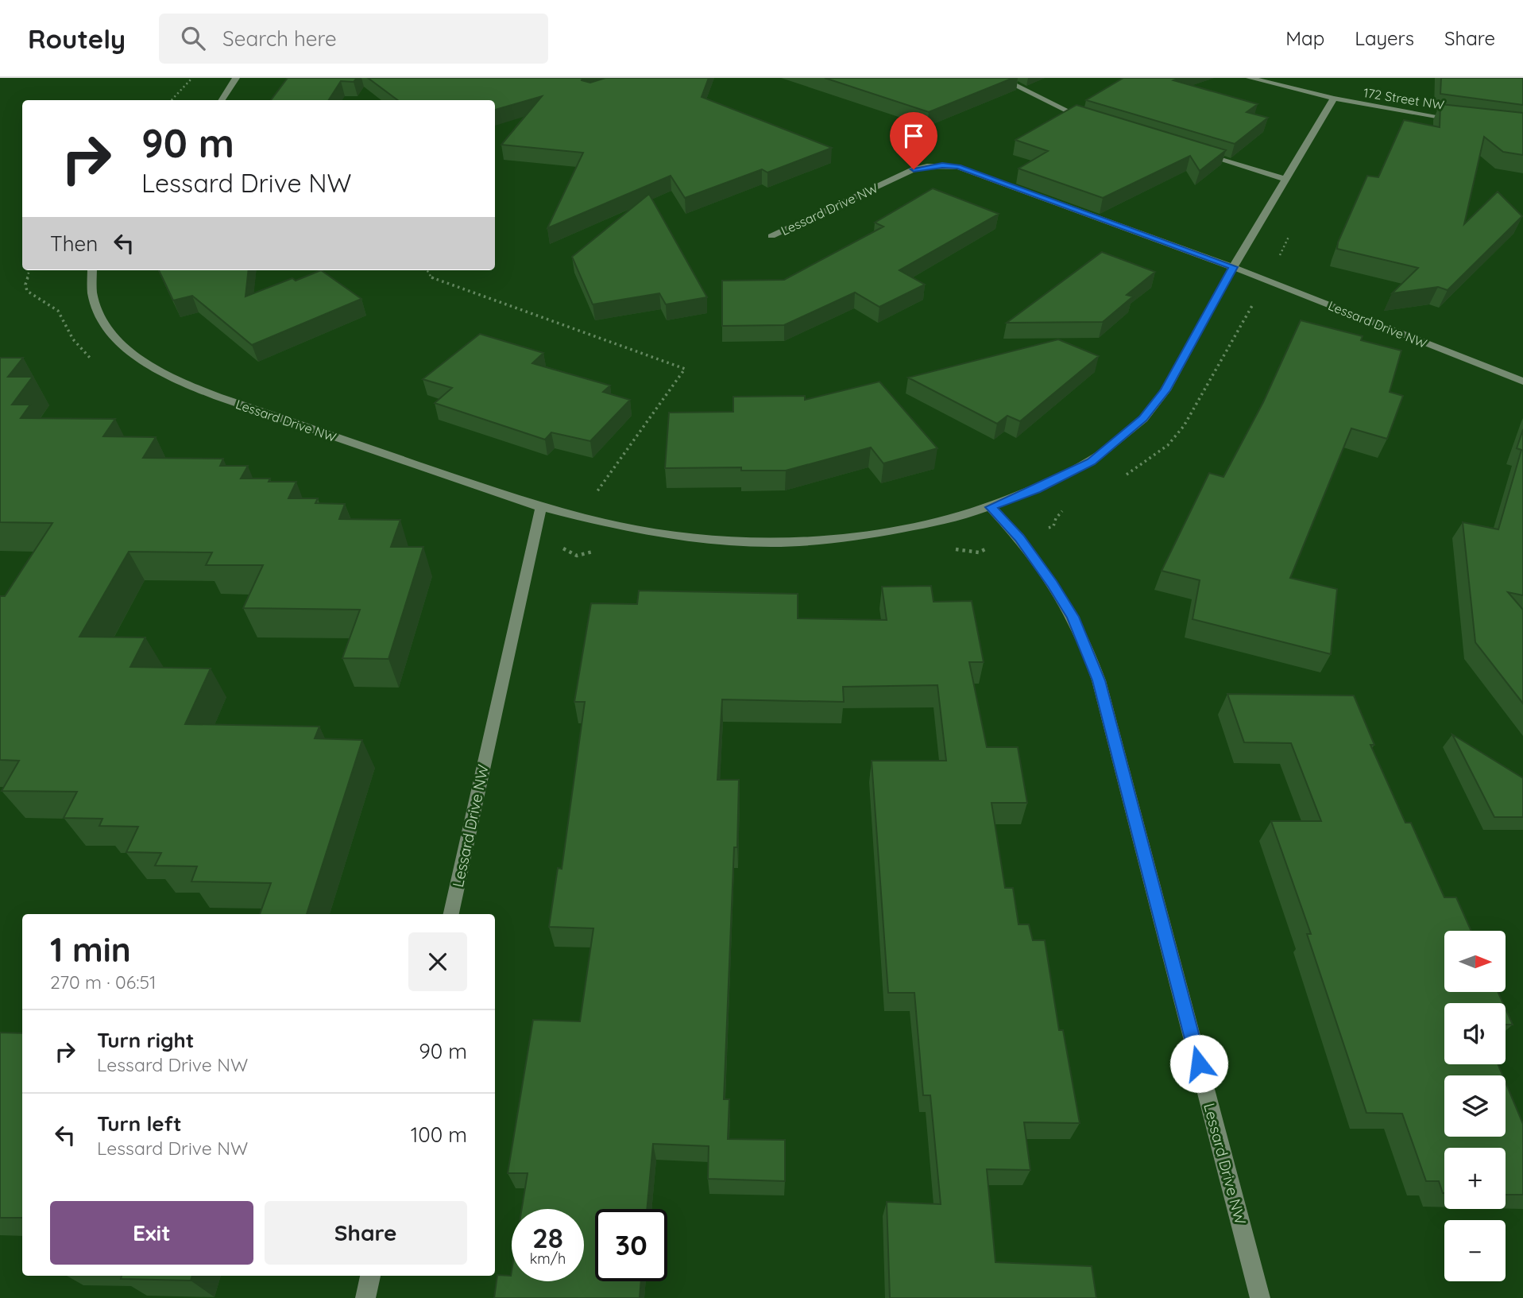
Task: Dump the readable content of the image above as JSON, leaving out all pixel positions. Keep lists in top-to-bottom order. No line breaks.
{"streets":{"street":["172 Street NW","Lessard Drive NW"]},"crossings":[["172 Street NW","Lessard Drive NW"]],"north":"right","page":{"header":"Routely","search":"Search here","nav":["Map","Layers","Share"],"turn":["90 m","Lessard Drive NW"],"then":"Then","heading":["1 min","270 m · 06:51"],"map_buttons":["+","−"],"list":[{"name":"Turn right","note":"Lessard Drive NW","value":"90 m"},{"name":"Turn left","note":"Lessard Drive NW","value":"100 m"}],"buttons":["Exit","Share"],"speed":"28 km/h","limit":"30"}}
